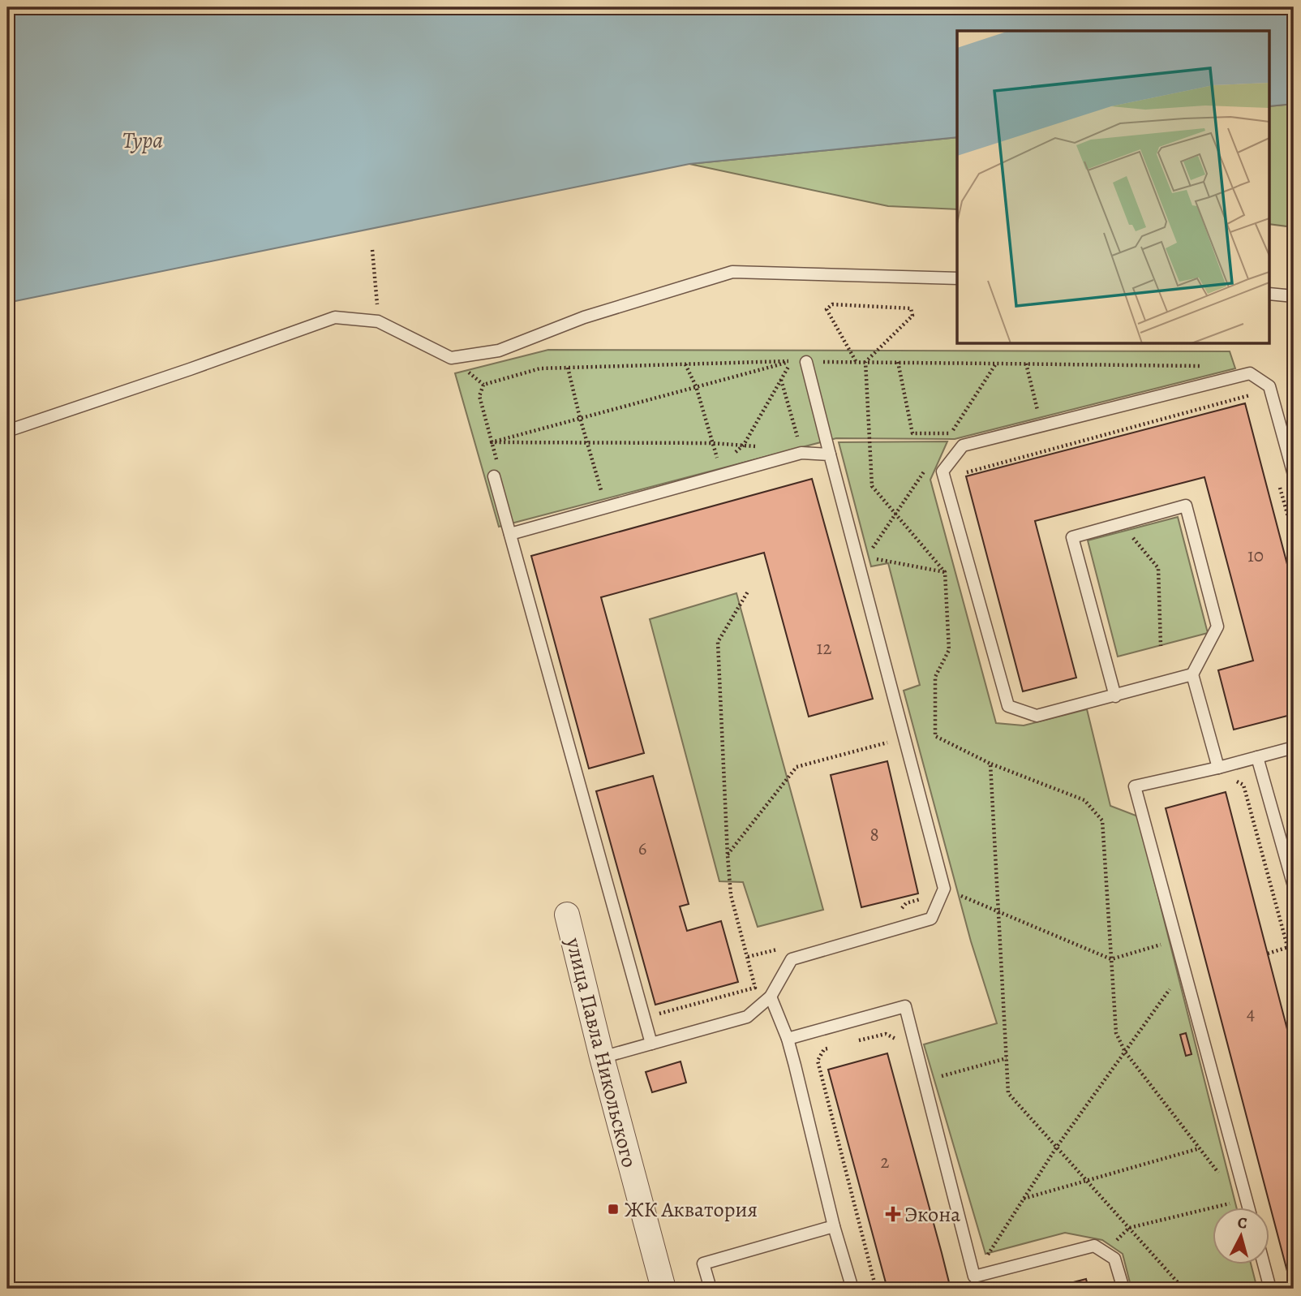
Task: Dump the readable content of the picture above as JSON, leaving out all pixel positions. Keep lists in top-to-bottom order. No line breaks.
{"streets":{"street":["улица Павла Никольского"]},"water":["Тура"],"places":{"transit":["ЖК Акватория"],"health":["Экона"]},"house_numbers":["10","12","8","6","4","2"],"north":"top"}
